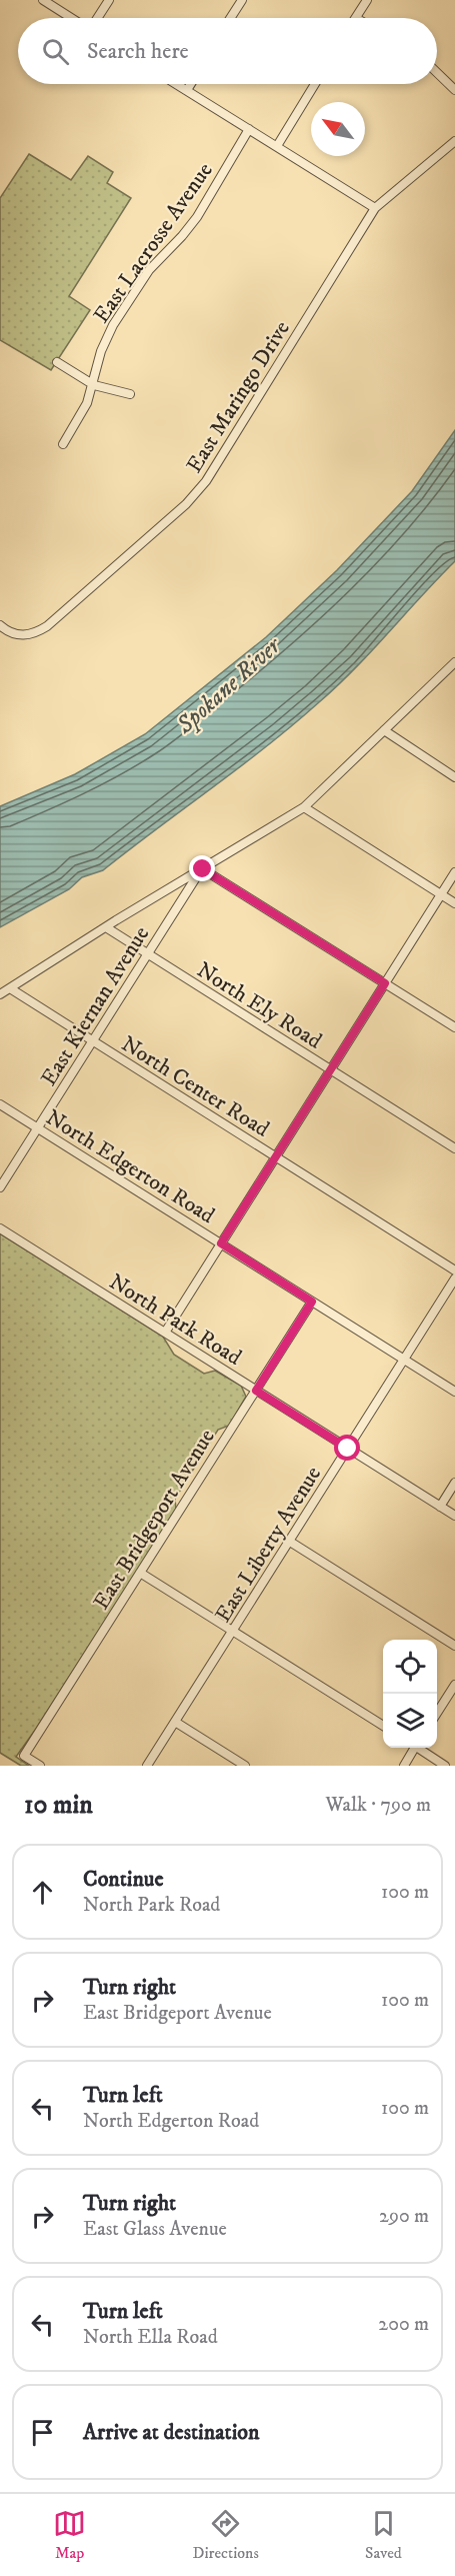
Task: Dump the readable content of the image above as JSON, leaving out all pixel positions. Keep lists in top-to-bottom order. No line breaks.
{"streets":{"street":["East Lacrosse Avenue","East Maringo Drive","North Ely Road","East Kiernan Avenue","North Center Road","North Edgerton Road","North Park Road","East Bridgeport Avenue","East Liberty Avenue"]},"crossings":[["North Ely Road","East Kiernan Avenue"],["East Kiernan Avenue","North Center Road"],["East Kiernan Avenue","North Edgerton Road"],["North Edgerton Road","East Bridgeport Avenue"],["North Edgerton Road","East Liberty Avenue"],["North Park Road","East Bridgeport Avenue"],["North Park Road","East Liberty Avenue"]],"water":["Spokane River"],"north":"top left","page":{"search":"Search here","heading":["10 min","Walk · 790 m"],"list":[["Continue","North Park Road","100 m"],["Turn right","East Bridgeport Avenue","100 m"],["Turn left","North Edgerton Road","100 m"],["Turn right","East Glass Avenue","290 m"],["Turn left","North Ella Road","200 m"],"Arrive at destination"],"nav":["Map","Directions","Saved"]}}
